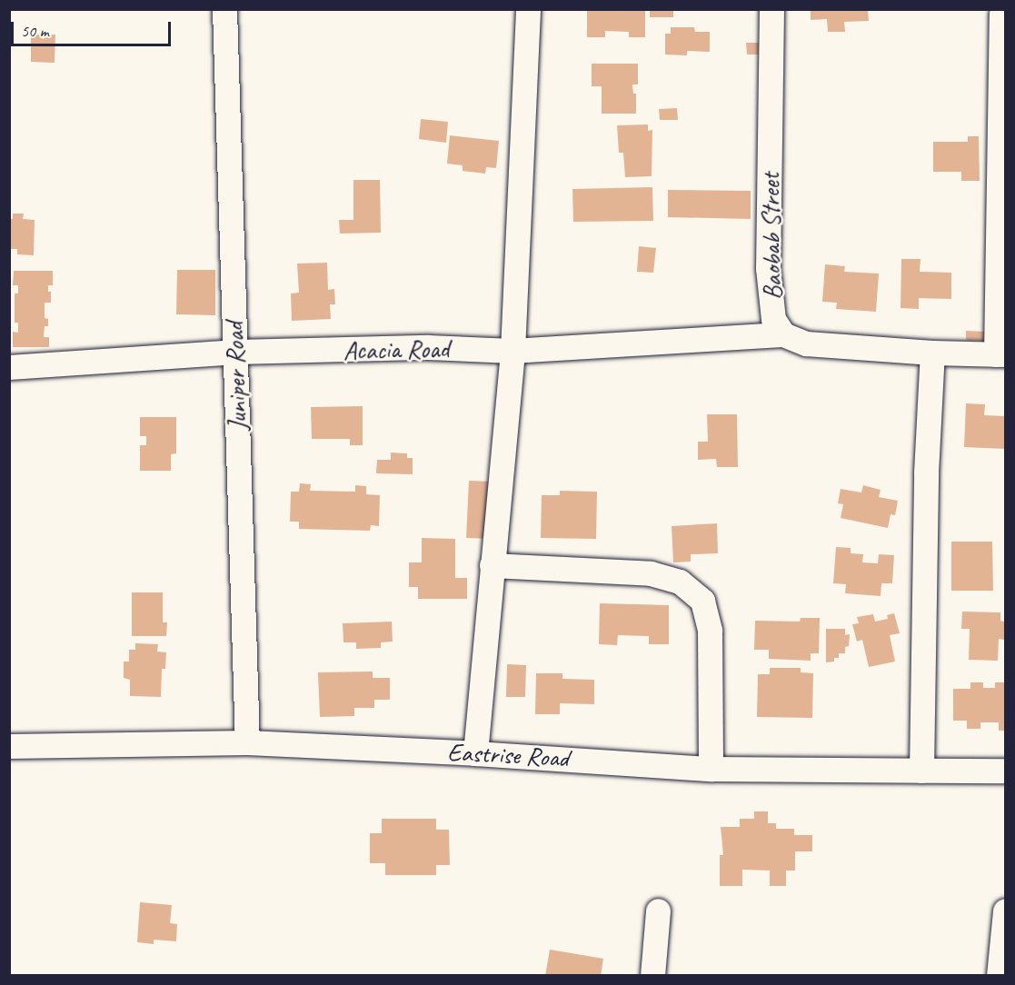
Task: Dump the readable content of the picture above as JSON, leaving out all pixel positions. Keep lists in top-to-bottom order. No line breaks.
{"streets":{"street":["Baobab Street","Acacia Road","Juniper Road","Eastrise Road"]},"crossings":[["Baobab Street","Acacia Road"],["Acacia Road","Juniper Road"],["Juniper Road","Eastrise Road"]],"scale_bar":"50 m"}
